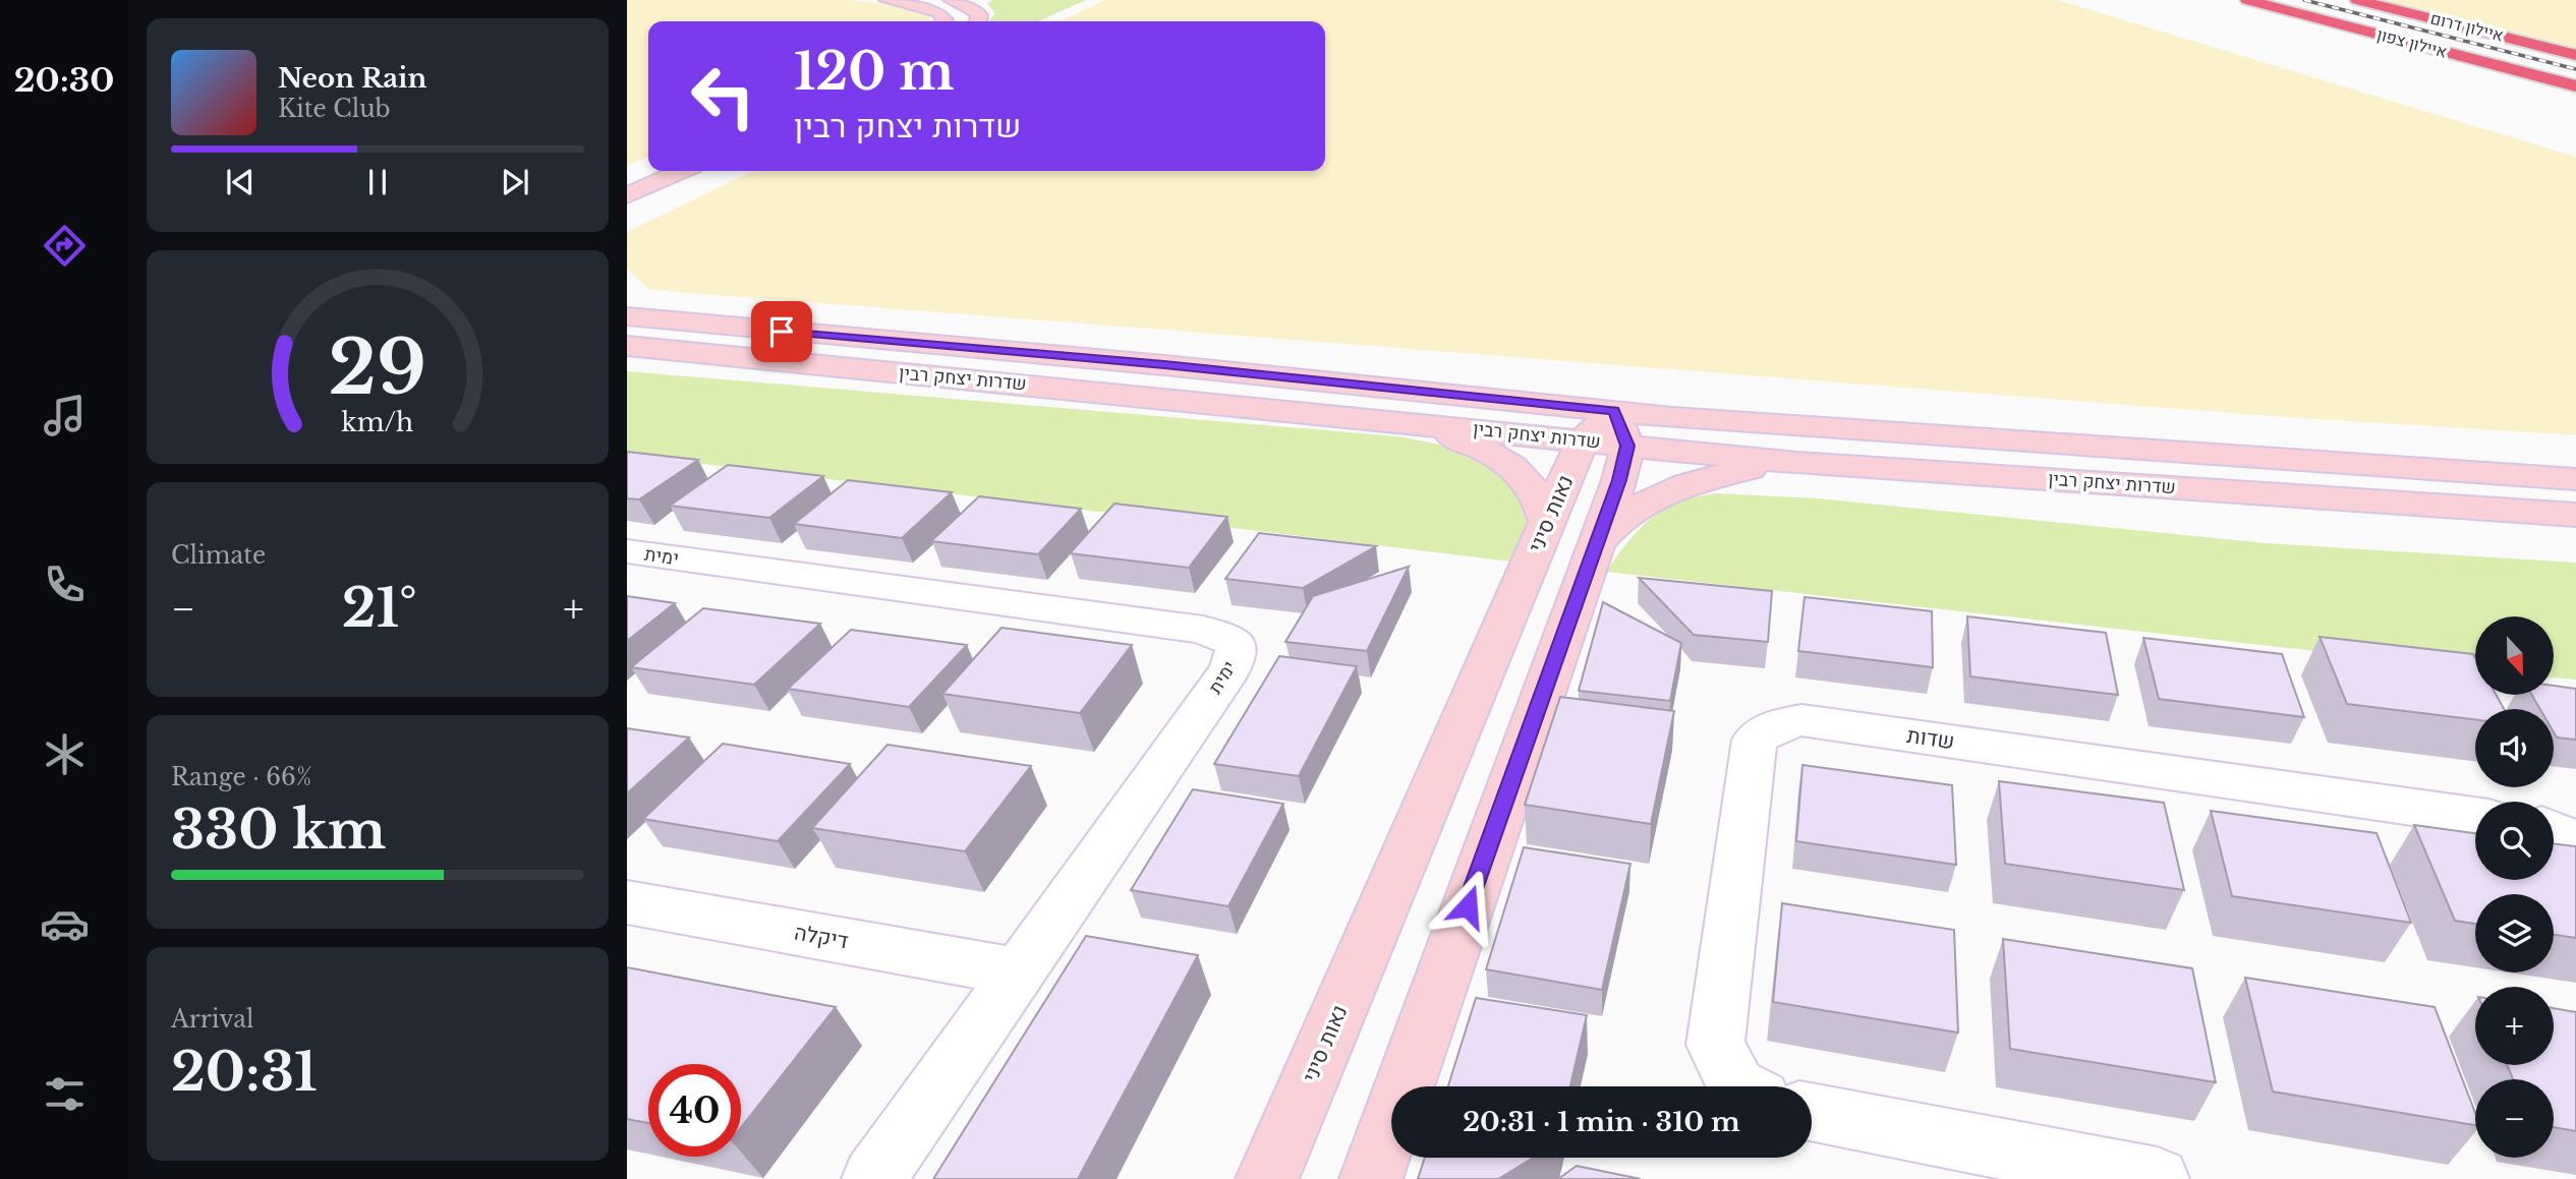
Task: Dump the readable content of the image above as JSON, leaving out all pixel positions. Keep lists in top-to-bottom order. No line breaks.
{"streets":{"highway":["איילון דרום","איילון צפון"],"main road":["שדרות יצחק רבין","נאות סיני"],"street":["ימית","שדות","דיקלה"]},"crossings":[["שדרות יצחק רבין","נאות סיני"],["ימית","דיקלה"]],"north":"bottom","page":{"tabs":"20:30","turn":["120 m","שדרות יצחק רבין"],"song":["Neon Rain","Kite Club"],"tile":["Climate",["Range · 66%","330 km"],["Arrival","20:31"]],"heat":["−","21°","+"],"map_buttons":["+","−"],"limit":"40","trip":"20:31 · 1 min · 310 m","gauge":["29","km/h"]}}
